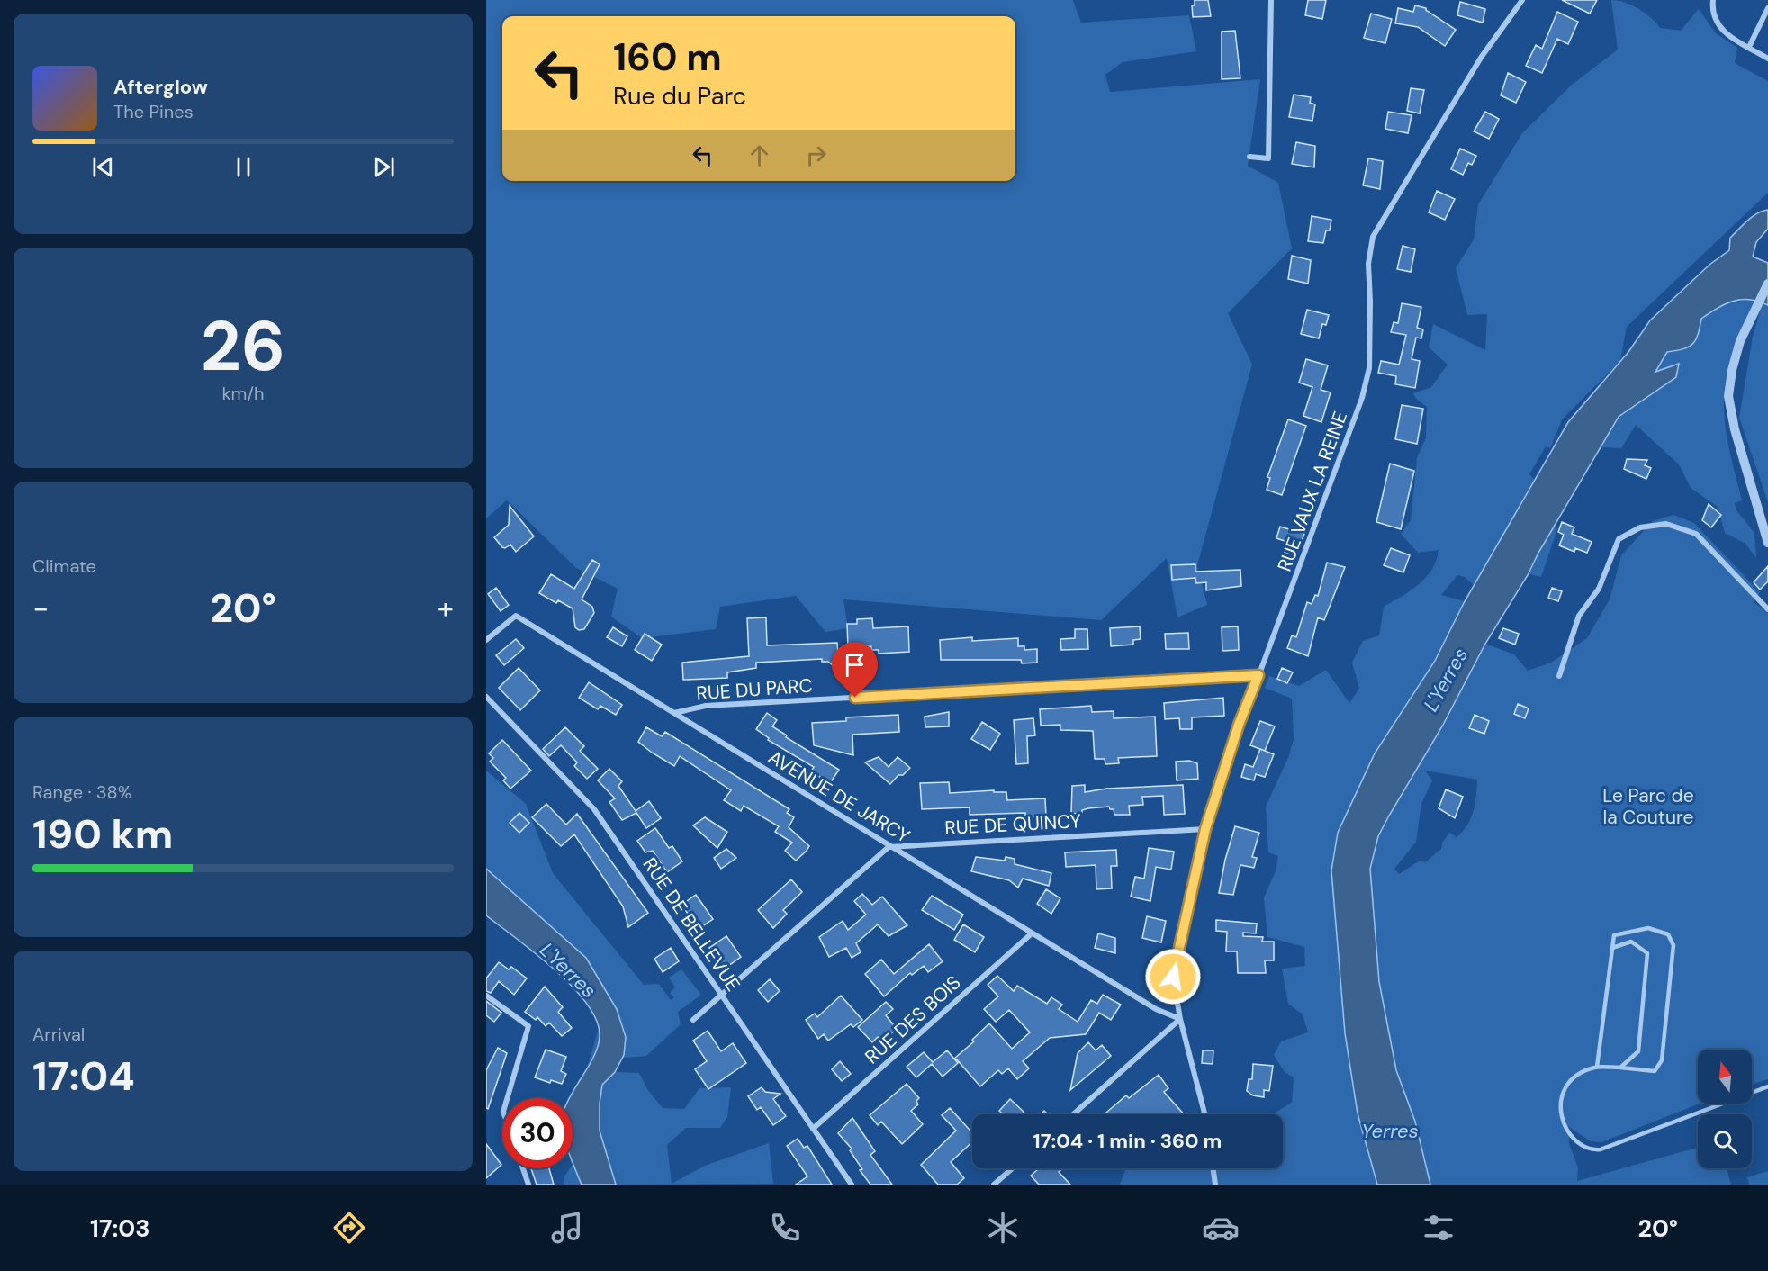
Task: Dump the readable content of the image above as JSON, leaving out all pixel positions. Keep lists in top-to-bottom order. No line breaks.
{"streets":{"street":["RUE VAUX LA REINE","RUE DU PARC","AVENUE DE JARCY","RUE DE QUINCY","RUE DE BELLEVUE","RUE DES BOIS"]},"crossings":[["RUE VAUX LA REINE","RUE DU PARC"],["RUE VAUX LA REINE","AVENUE DE JARCY"],["RUE VAUX LA REINE","RUE DE QUINCY"],["RUE DU PARC","AVENUE DE JARCY"],["AVENUE DE JARCY","RUE DE QUINCY"],["AVENUE DE JARCY","RUE DES BOIS"],["RUE DE BELLEVUE","RUE DES BOIS"]],"water":["L'Yerres","Yerres"],"parks":["Le Parc de la Couture"],"north":"top","page":{"turn":["160 m","Rue du Parc"],"song":["Afterglow","The Pines"],"tile":[["26","km/h"],"Climate",["Range · 38%","190 km"],["Arrival","17:04"]],"heat":["−","20°","+"],"limit":"30","trip":"17:04 · 1 min · 360 m","tabs":["17:03","20°"]}}
